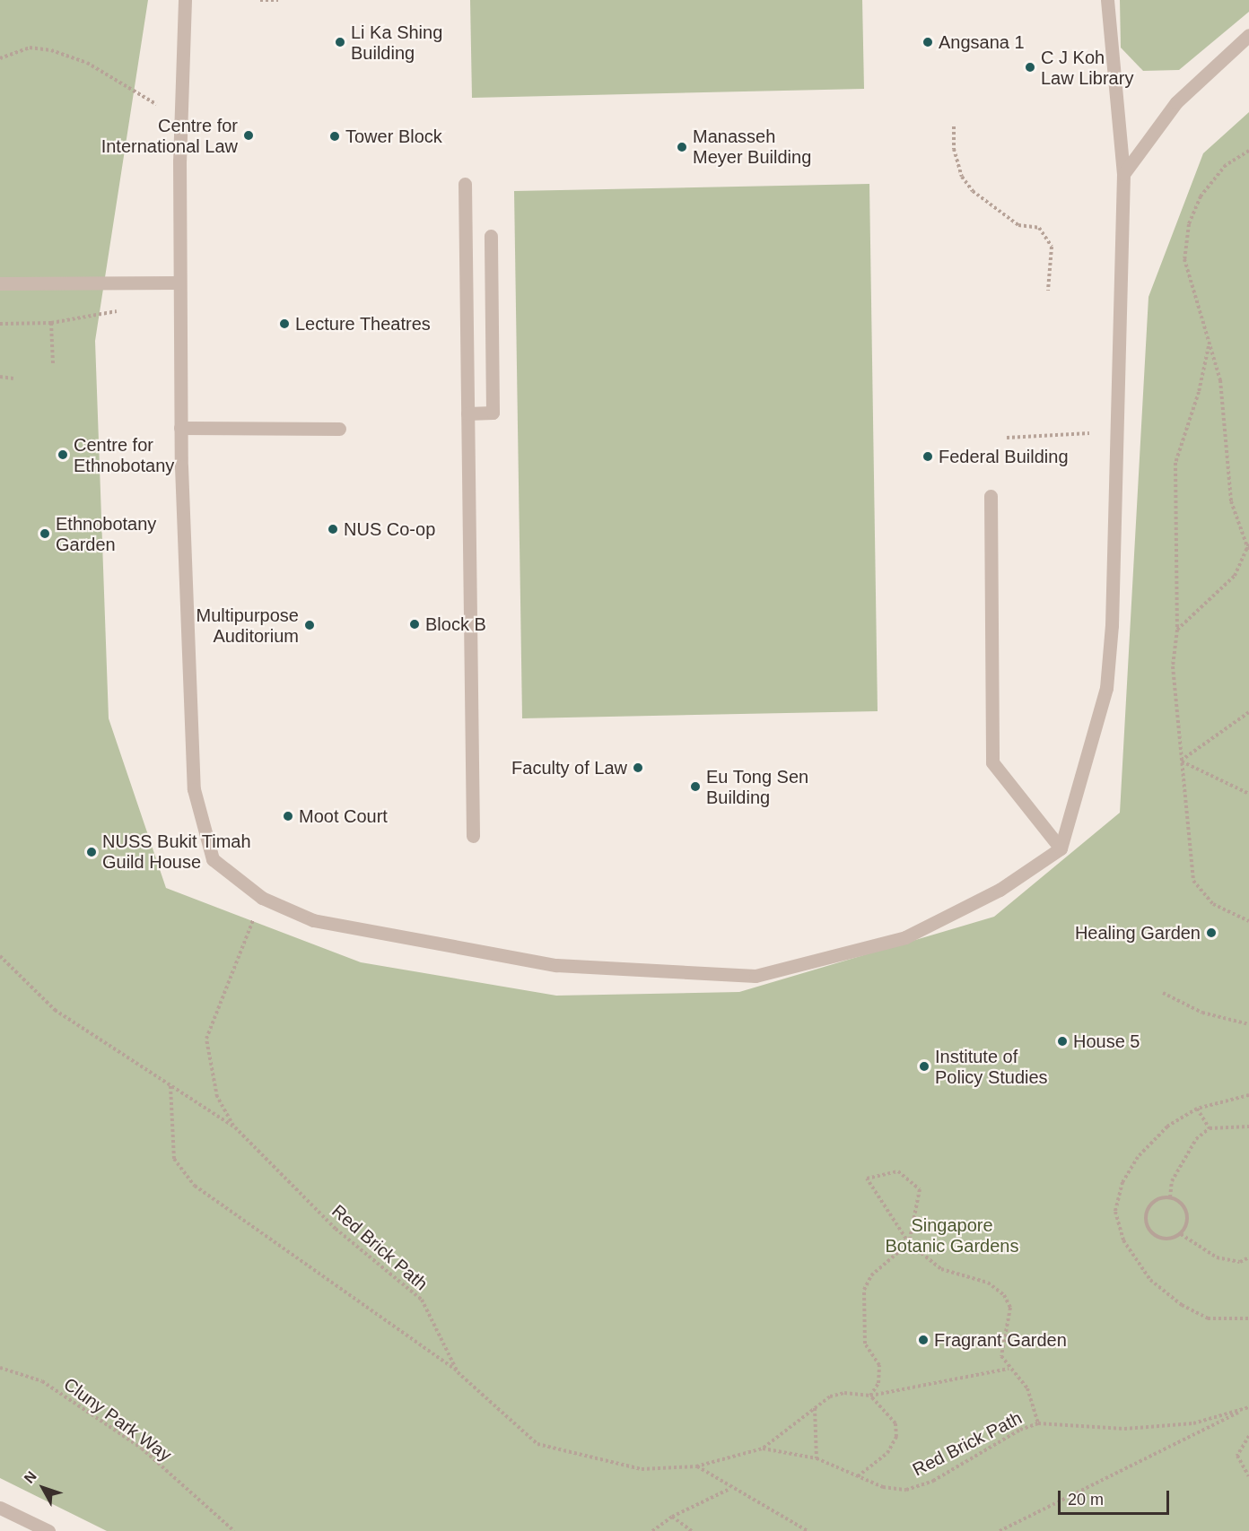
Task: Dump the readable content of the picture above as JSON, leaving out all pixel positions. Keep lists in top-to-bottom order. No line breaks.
{"streets":{"path":["Red Brick Path","Cluny Park Way"]},"parks":["Singapore Botanic Gardens"],"places":["Li Ka Shing Building","Angsana 1","C J Koh Law Library","Centre for International Law","Tower Block","Manasseh Meyer Building","Lecture Theatres","Centre for Ethnobotany","Federal Building","NUS Co-op","Ethnobotany Garden","Block B","Multipurpose Auditorium","Faculty of Law","Eu Tong Sen Building","Moot Court","NUSS Bukit Timah Guild House","Healing Garden","House 5","Institute of Policy Studies","Fragrant Garden"],"scale_bar":"20 m","north":"top left"}
